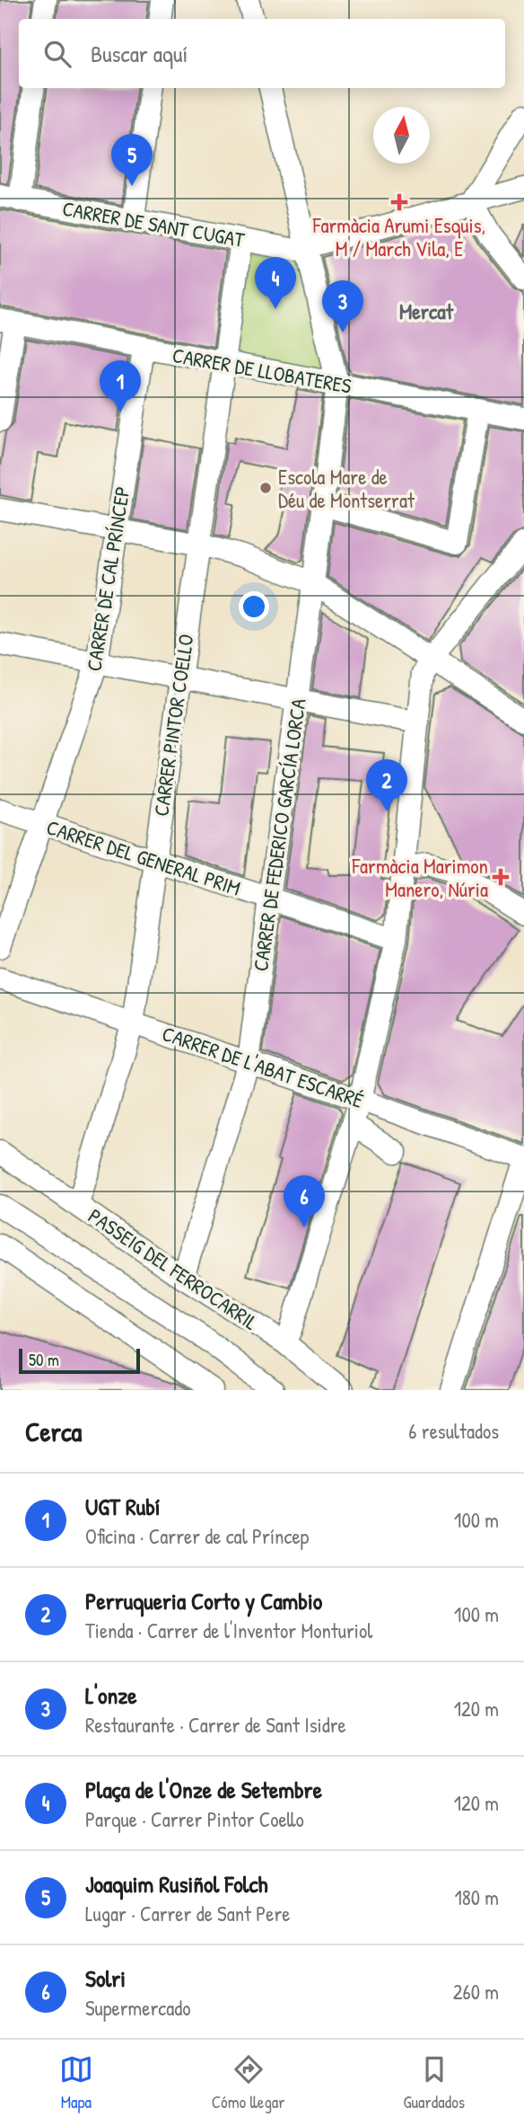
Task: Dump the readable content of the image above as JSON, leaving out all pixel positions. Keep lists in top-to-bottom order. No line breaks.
{"streets":{"street":["CARRER DE SANT CUGAT","CARRER DE LLOBATERES","CARRER DE CAL PRÍNCEP","CARRER PINTOR COELLO","CARRER DE FEDERICO GARCÍA LORCA","CARRER DEL GENERAL PRIM","CARRER DE L'ABAT ESCARRÉ","PASSEIG DEL FERROCARRIL"]},"crossings":[["CARRER DE SANT CUGAT","CARRER PINTOR COELLO"],["CARRER DE SANT CUGAT","CARRER DE FEDERICO GARCÍA LORCA"],["CARRER DE LLOBATERES","CARRER DE CAL PRÍNCEP"],["CARRER DE LLOBATERES","CARRER PINTOR COELLO"],["CARRER DE LLOBATERES","CARRER DE FEDERICO GARCÍA LORCA"],["CARRER DE CAL PRÍNCEP","CARRER DEL GENERAL PRIM"],["CARRER PINTOR COELLO","CARRER DEL GENERAL PRIM"],["CARRER PINTOR COELLO","CARRER DE L'ABAT ESCARRÉ"],["CARRER PINTOR COELLO","PASSEIG DEL FERROCARRIL"],["CARRER DE FEDERICO GARCÍA LORCA","CARRER DEL GENERAL PRIM"],["CARRER DE FEDERICO GARCÍA LORCA","CARRER DE L'ABAT ESCARRÉ"],["CARRER DE FEDERICO GARCÍA LORCA","PASSEIG DEL FERROCARRIL"]],"districts":["Mercat"],"places":{"health":["Farmàcia Arumi Esquis, M / March Vila, E","Farmàcia Marimon Manero, Núria"],"other":["Escola Mare de Déu de Montserrat"]},"scale_bar":"50 m","north":"top","page":{"search":"Buscar aquí","pins":["5","4","3","1","2","6"],"scale":"50 m","heading":["Cerca","6 resultados"],"list":[{"mark":"1","name":"UGT Rubí","note":"Oficina · Carrer de cal Príncep","value":"100 m"},{"mark":"2","name":"Perruqueria Corto y Cambio","note":"Tienda · Carrer de l'Inventor Monturiol","value":"100 m"},{"mark":"3","name":"L'onze","note":"Restaurante · Carrer de Sant Isidre","value":"120 m"},{"mark":"4","name":"Plaça de l'Onze de Setembre","note":"Parque · Carrer Pintor Coello","value":"120 m"},{"mark":"5","name":"Joaquim Rusiñol Folch","note":"Lugar · Carrer de Sant Pere","value":"180 m"},{"mark":"6","name":"Solri","note":"Supermercado","value":"260 m"}],"nav":["Mapa","Cómo llegar","Guardados"]}}
